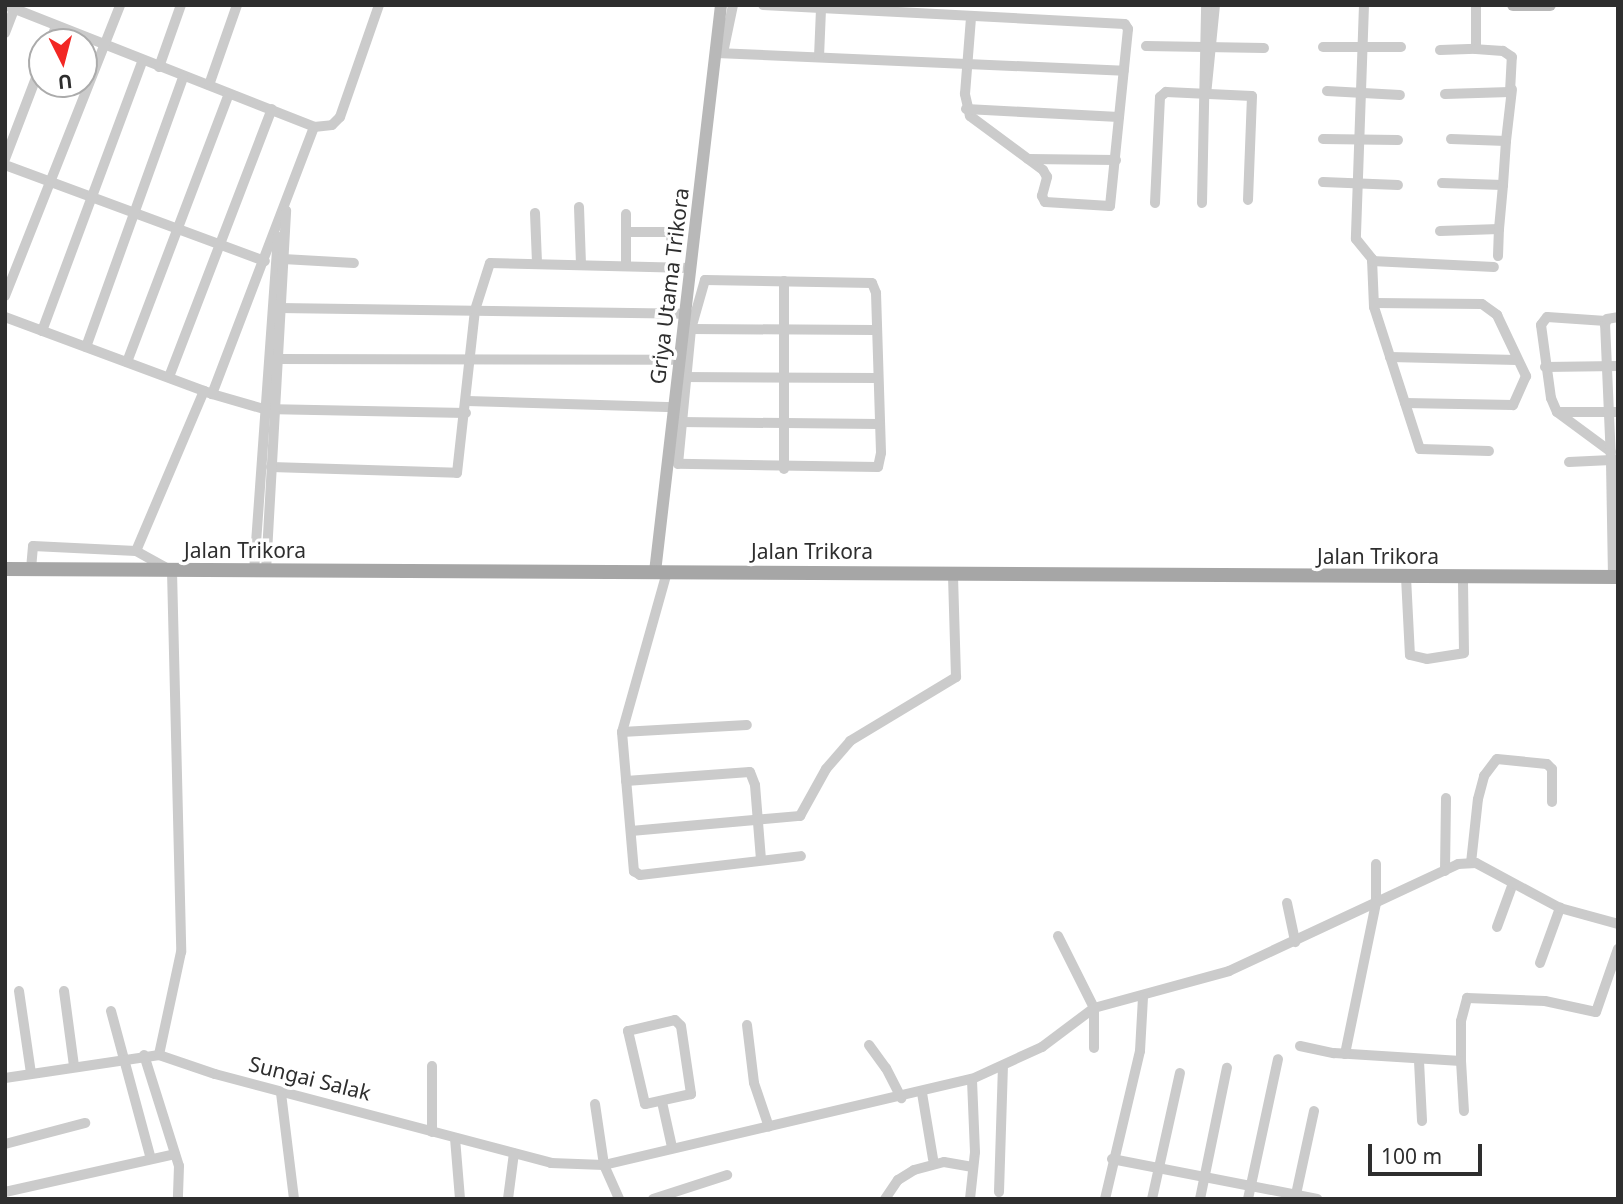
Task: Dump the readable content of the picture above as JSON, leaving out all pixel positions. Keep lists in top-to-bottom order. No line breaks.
{"streets":{"main road":["Jalan Trikora"],"street":["Griya Utama Trikora","Sungai Salak"]},"crossings":[["Griya Utama Trikora","Jalan Trikora"]],"scale_bar":"100 m","north":"bottom"}
